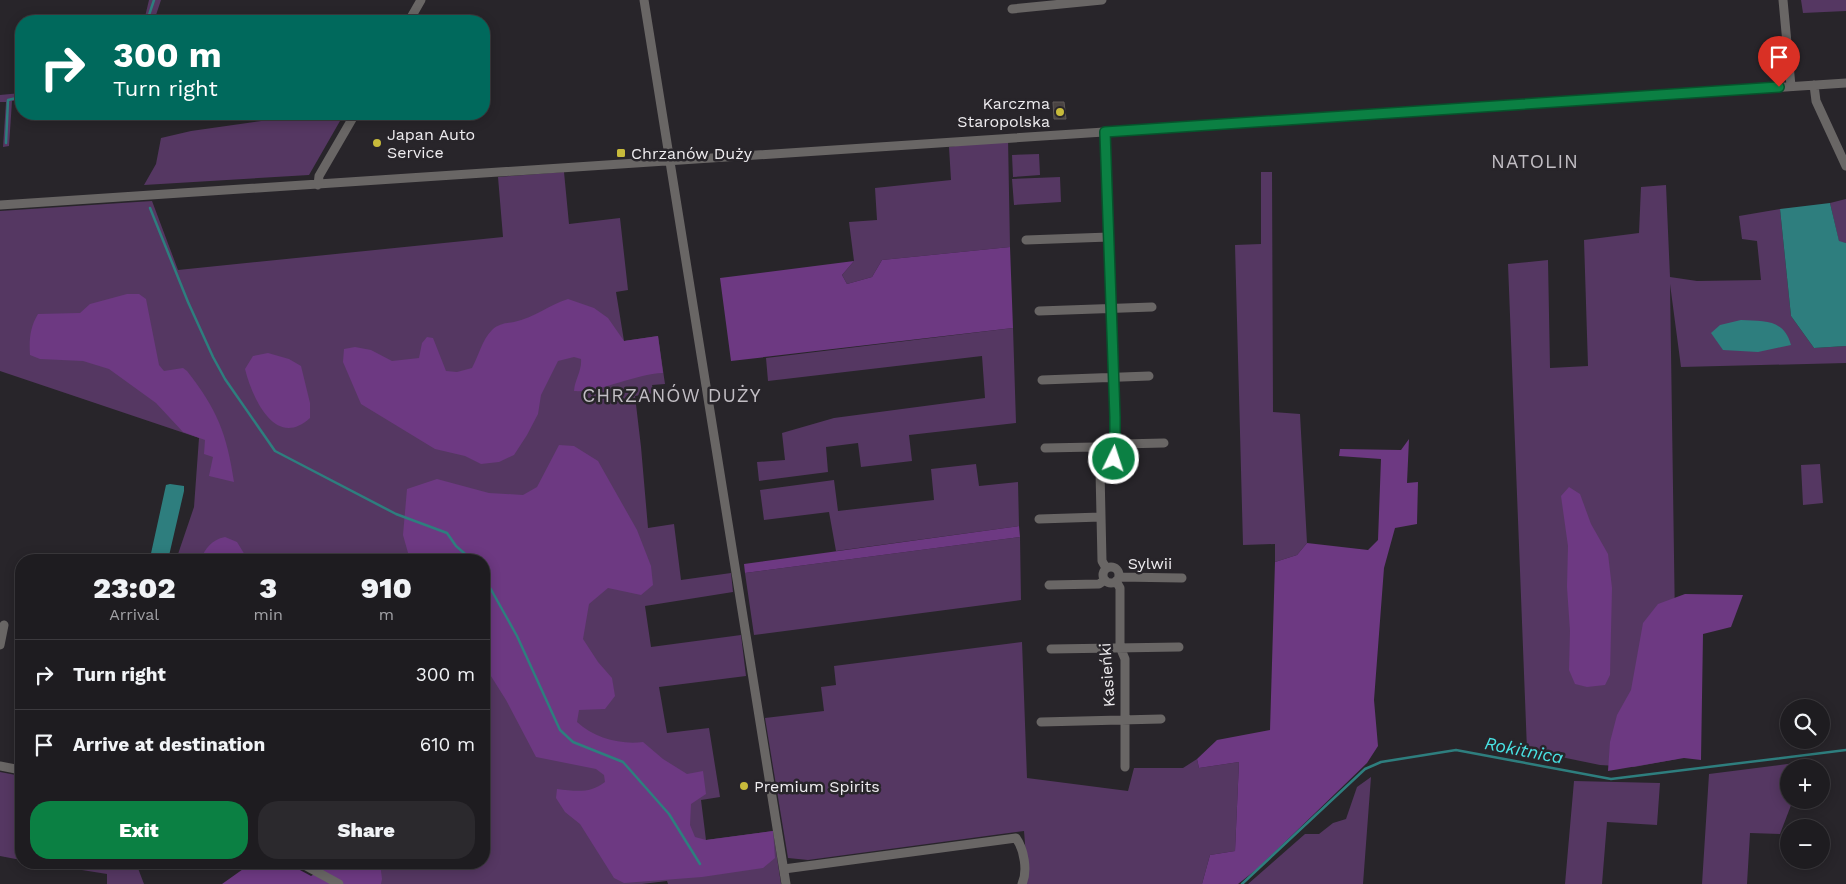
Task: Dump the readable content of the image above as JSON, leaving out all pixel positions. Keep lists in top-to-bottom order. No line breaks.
{"streets":{"street":["Sylwii","Kasieńki"]},"crossings":[["Sylwii","Kasieńki"]],"districts":["NATOLIN","CHRZANÓW DUŻY"],"water":["Rokitnica"],"places":{"other":["Karczma Staropolska","Japan Auto Service","Premium Spirits"],"transit":["Chrzanów Duży"]},"page":{"turn":["300 m","Turn right"],"eta":["23:02","Arrival","3","min","910","m"],"list":[{"name":"Turn right","value":"300 m"},{"name":"Arrive at destination","value":"610 m"}],"map_buttons":["+","−"],"buttons":["Exit","Share"]}}
